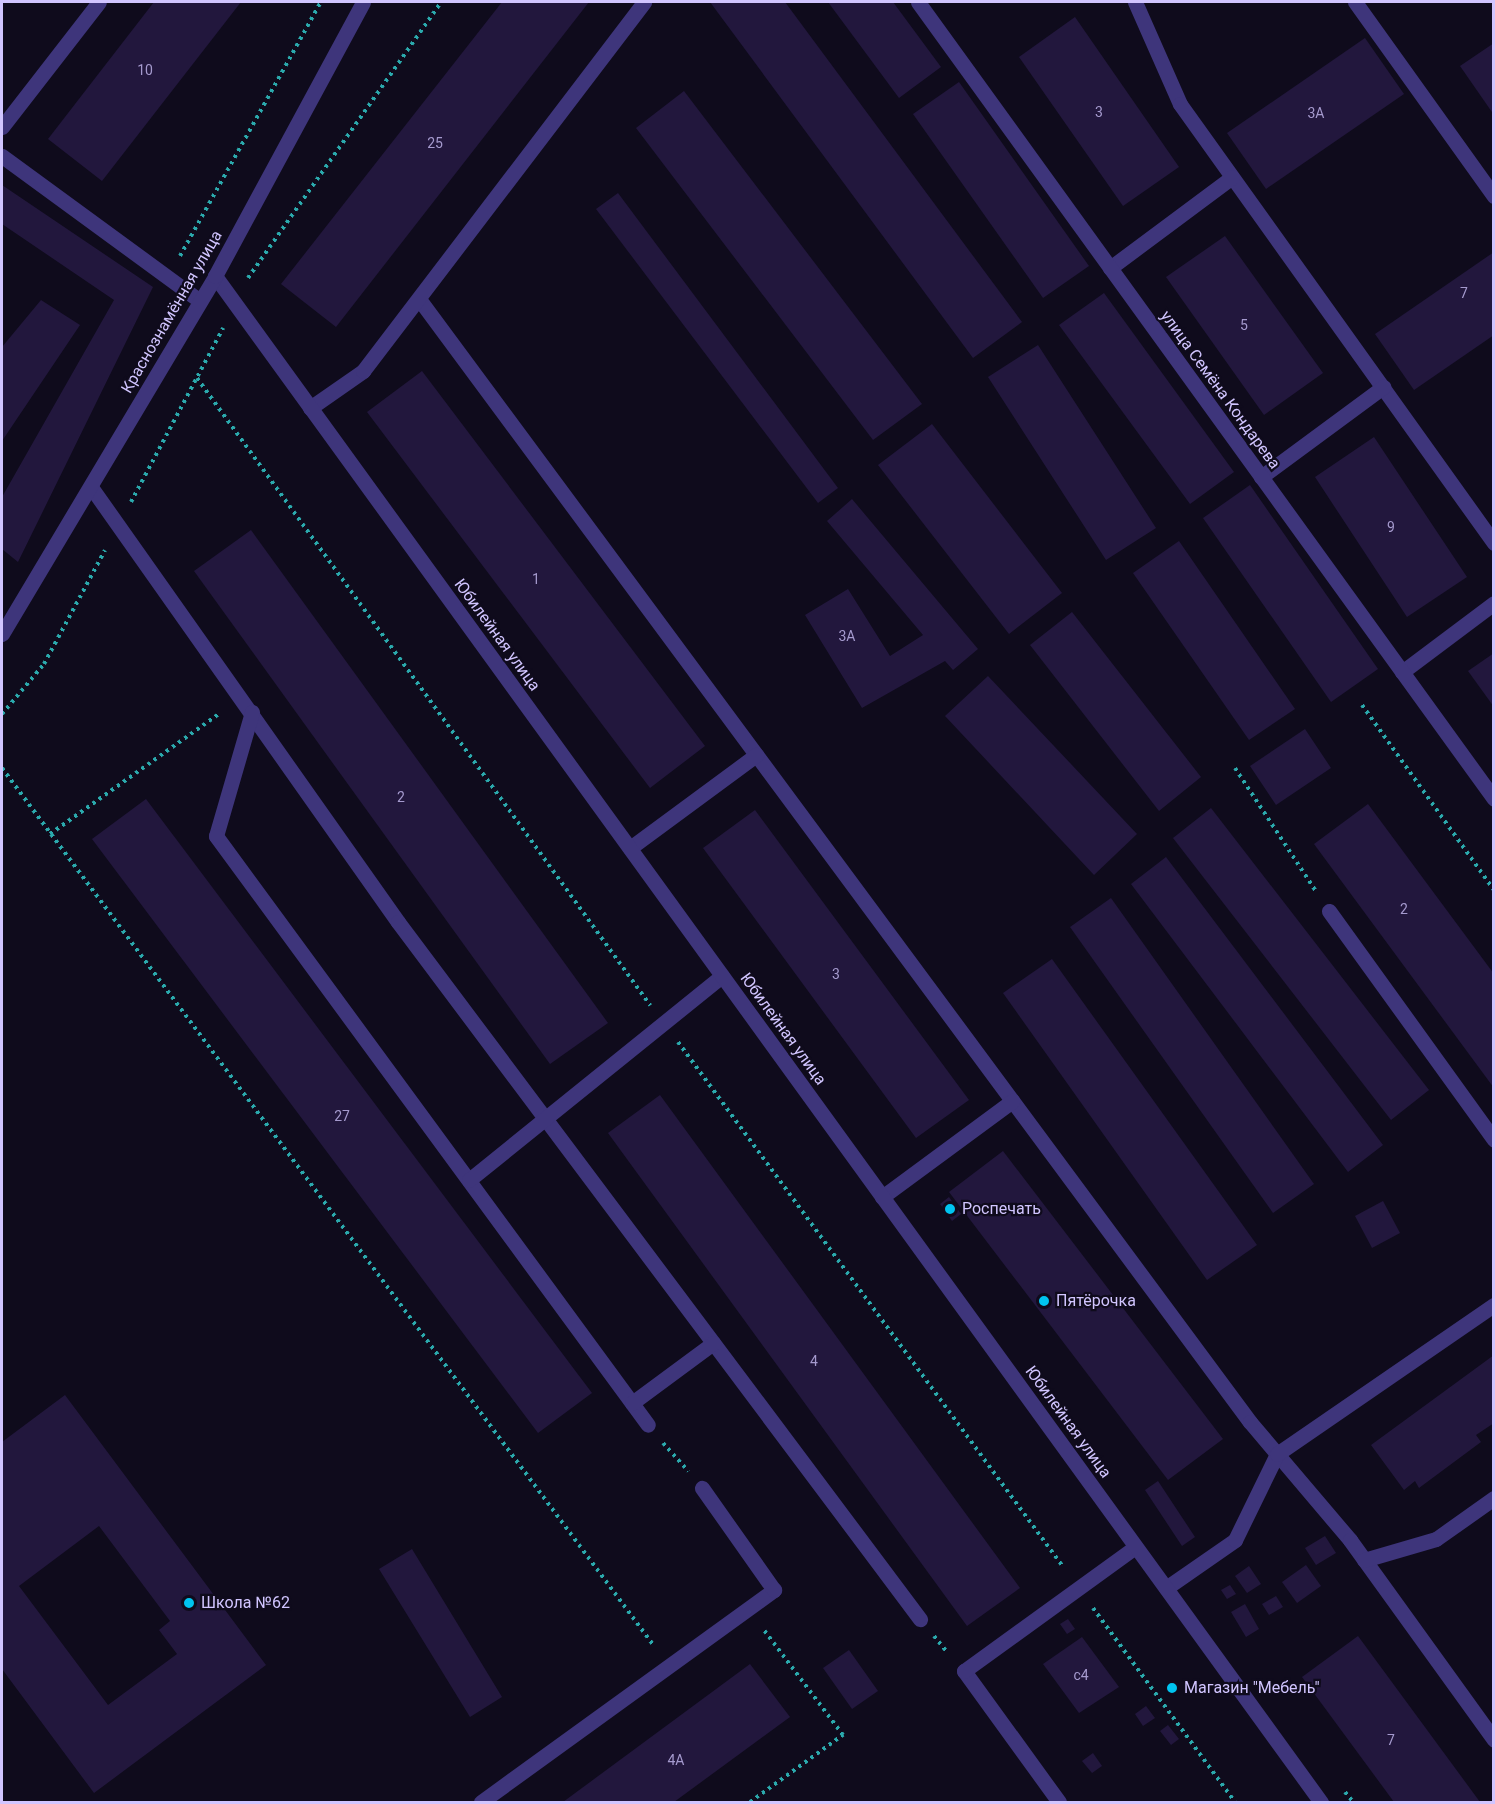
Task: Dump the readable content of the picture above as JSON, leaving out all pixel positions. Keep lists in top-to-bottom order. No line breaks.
{"streets":{"street":["Краснознамённая улица","улица Семёна Кондарева","Юбилейная улица"]},"crossings":[["Краснознамённая улица","Юбилейная улица"]],"places":["Роспечать","Пятёрочка","Школа №62","Магазин \"Мебель\""],"house_numbers":["10","3","3А","25","7","5","9","1","3А","2","2","3","27","4","с4","7","4А"]}
